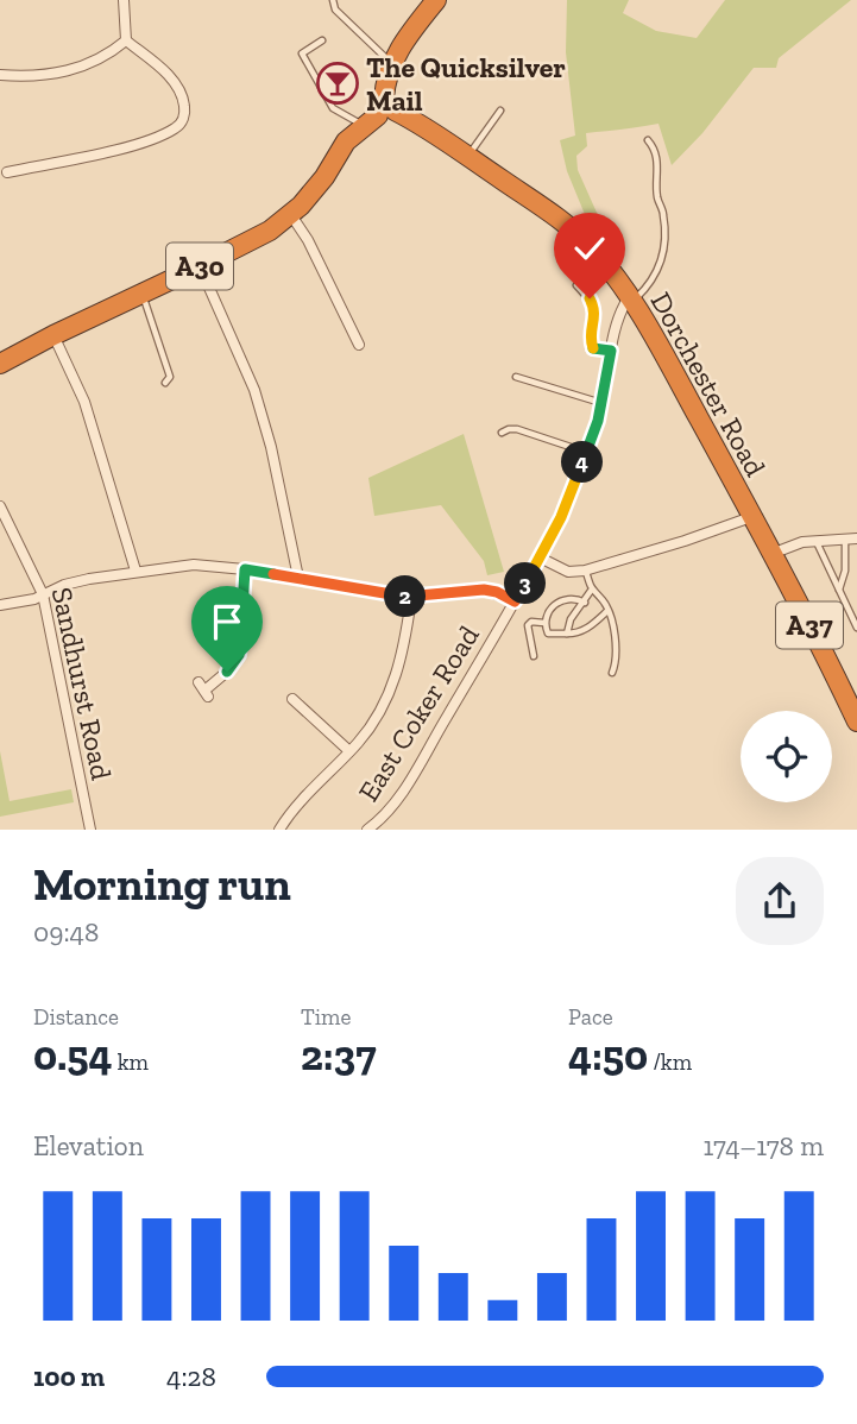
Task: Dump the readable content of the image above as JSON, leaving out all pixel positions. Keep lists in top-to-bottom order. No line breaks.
{"streets":{"highway":["A30","Dorchester Road","A37"],"street":["Sandhurst Road","East Coker Road"]},"crossings":[["A30","Dorchester Road"],["Dorchester Road","East Coker Road"]],"places":{"bar":["The Quicksilver Mail"]},"page":{"pins":["4","3","2"],"heading":["Morning run","09:48"],"stats":[["Distance","0.54 km"],["Time","2:37"],["Pace","4:50 /km"]],"chart":["Elevation","174–178 m"],"list":[{"name":"100 m","note":"4:28"}]}}
